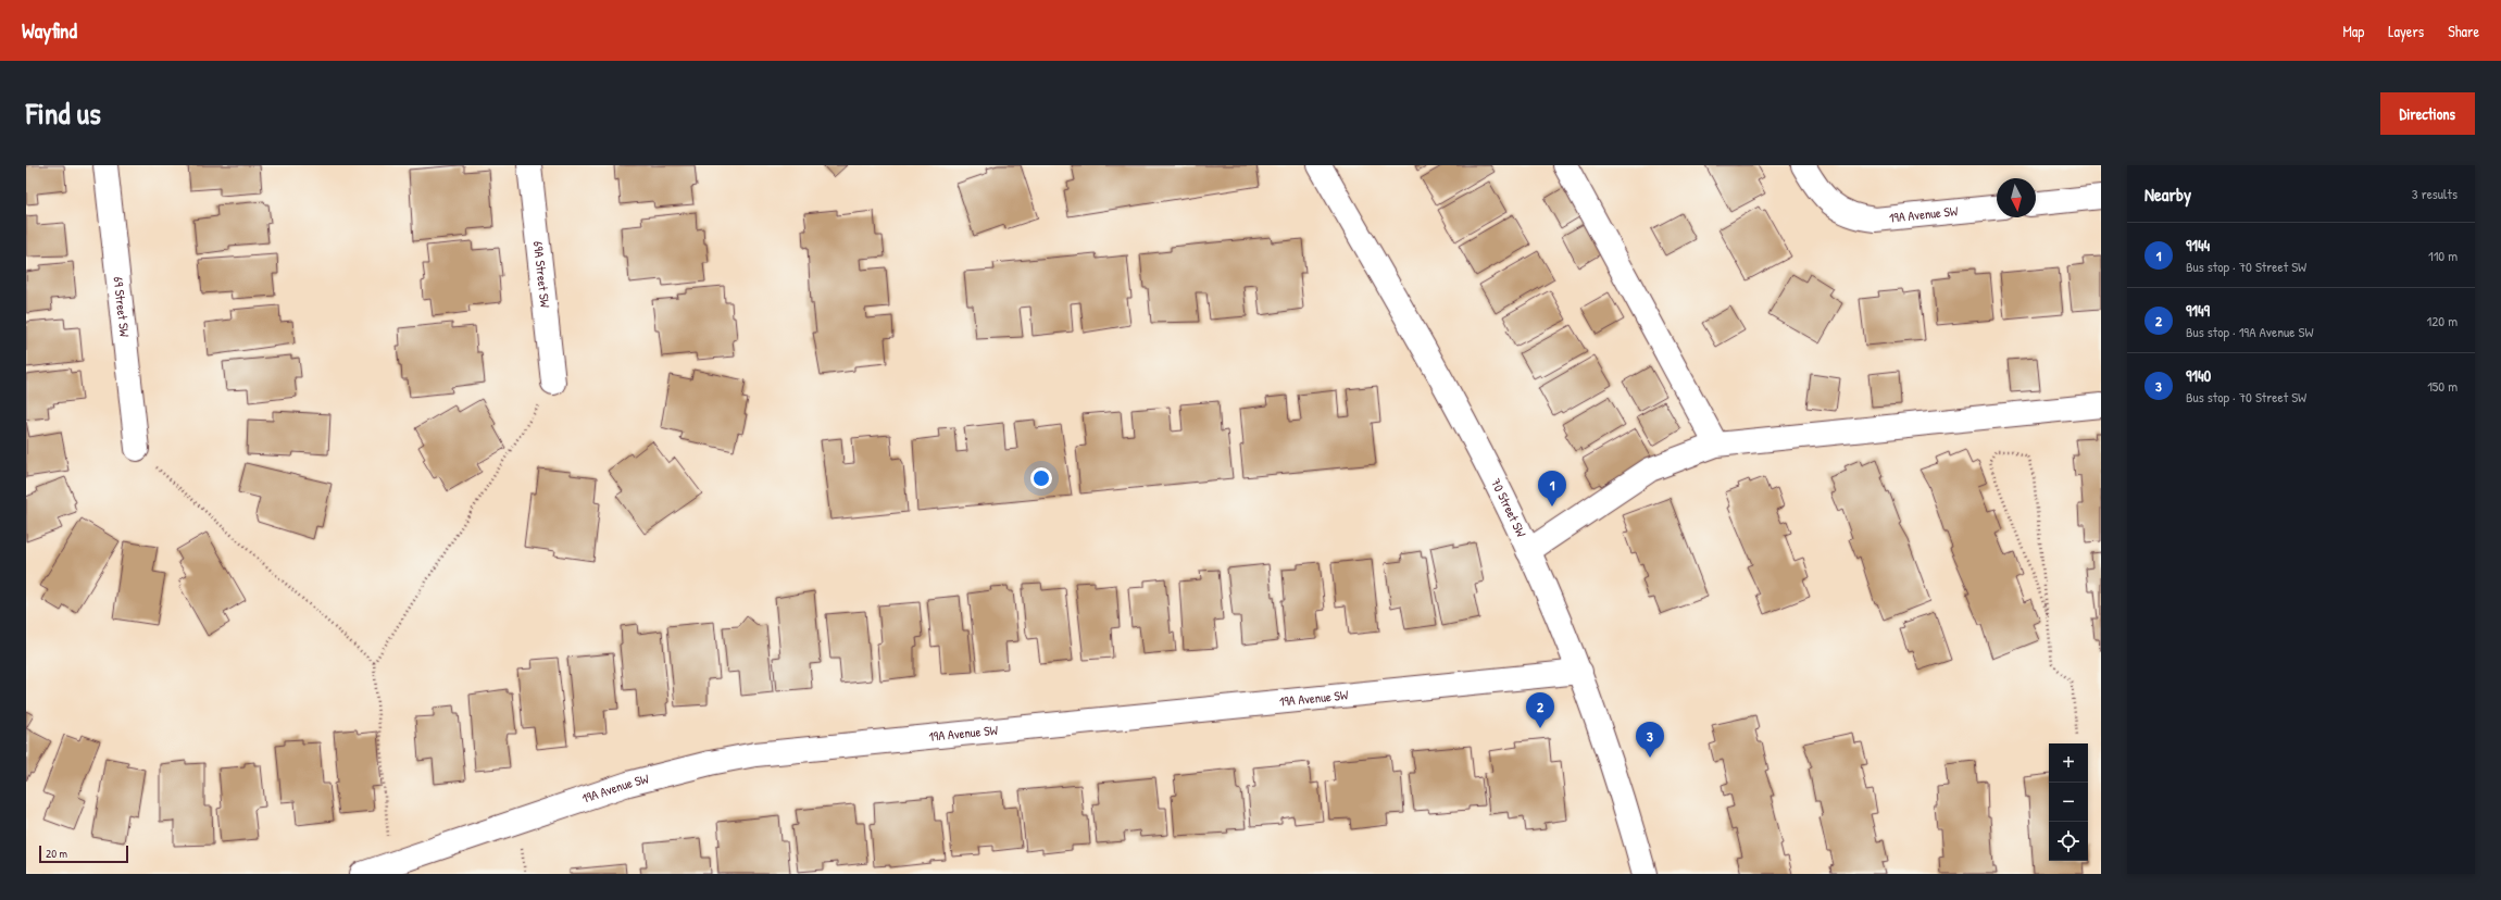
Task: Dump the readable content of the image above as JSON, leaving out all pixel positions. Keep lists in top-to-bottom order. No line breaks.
{"streets":{"street":["19A Avenue SW","69A Street SW","69 Street SW","70 Street SW"]},"crossings":[["19A Avenue SW","70 Street SW"]],"scale_bar":"20 m","north":"bottom","page":{"header":"Wayfind","nav":["Map","Layers","Share"],"title":"Find us","buttons":"Directions","heading":["Nearby","3 results"],"list":[{"mark":"1","name":"9144","note":"Bus stop · 70 Street SW","value":"110 m"},{"mark":"2","name":"9149","note":"Bus stop · 19A Avenue SW","value":"120 m"},{"mark":"3","name":"9140","note":"Bus stop · 70 Street SW","value":"150 m"}],"pins":["1","2","3"],"map_buttons":["+","−"],"scale":"20 m"}}
